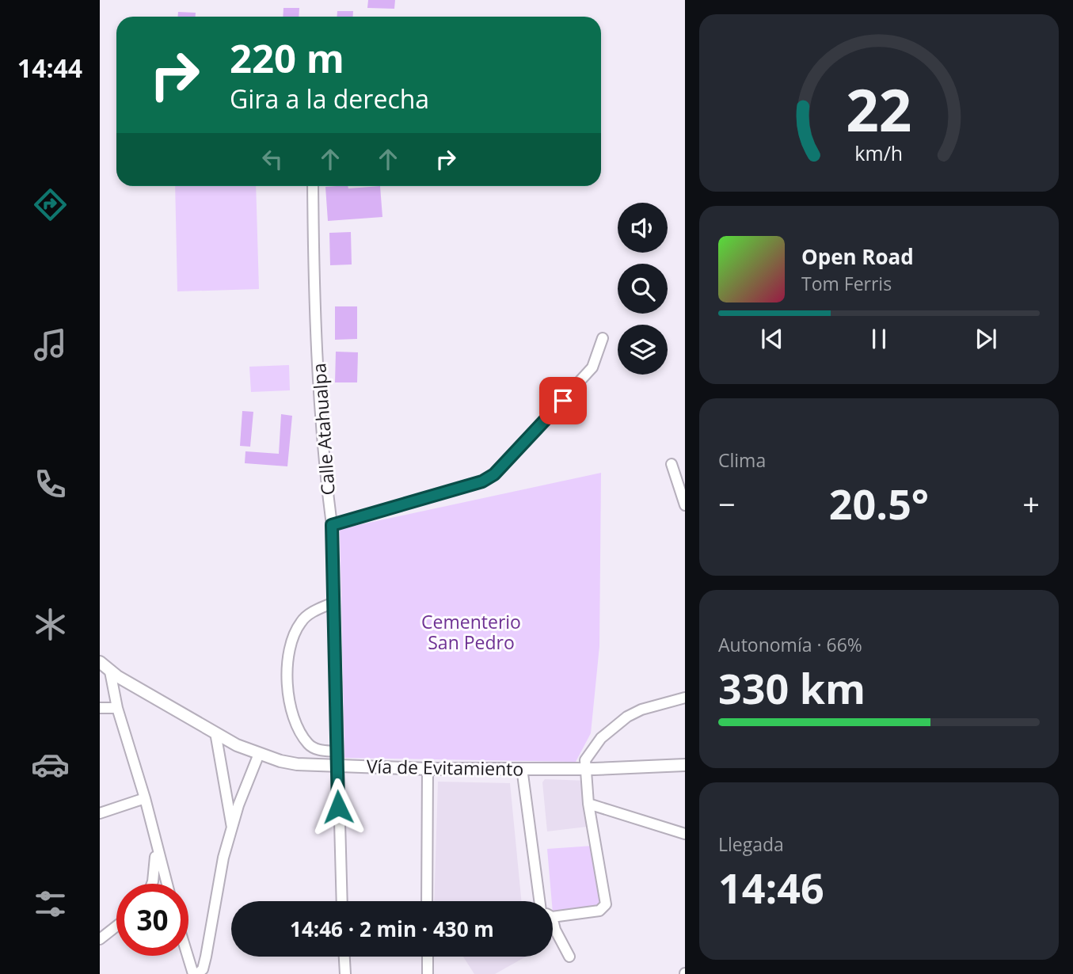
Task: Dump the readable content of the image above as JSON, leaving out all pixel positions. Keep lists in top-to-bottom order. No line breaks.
{"streets":{"main road":["Vía de Evitamiento"],"street":["Calle Atahualpa"]},"crossings":[["Calle Atahualpa","Vía de Evitamiento"]],"parks":["Cementerio San Pedro"],"page":{"tabs":"14:44","turn":["220 m","Gira a la derecha"],"song":["Open Road","Tom Ferris"],"tile":["Clima",["Autonomía · 66%","330 km"],["Llegada","14:46"]],"heat":["−","20.5°","+"],"limit":"30","trip":"14:46 · 2 min · 430 m","gauge":["22","km/h"]}}
